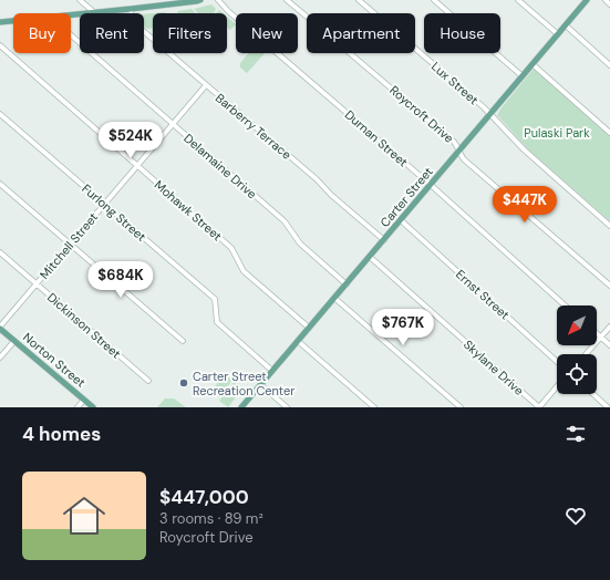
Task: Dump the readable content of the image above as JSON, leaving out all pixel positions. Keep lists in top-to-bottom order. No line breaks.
{"streets":{"main road":["Carter Street","Norton Street"],"street":["Lux Street","Roycroft Drive","Barberry Terrace","Durnan Street","Delamaine Drive","Mohawk Street","Furlong Street","Mitchell Street","Ernst Street","Dickinson Street","Skylane Drive"]},"crossings":[["Lux Street","Carter Street"],["Roycroft Drive","Carter Street"],["Barberry Terrace","Carter Street"],["Barberry Terrace","Mitchell Street"],["Durnan Street","Carter Street"],["Delamaine Drive","Carter Street"],["Delamaine Drive","Mitchell Street"],["Carter Street","Mohawk Street"],["Carter Street","Furlong Street"],["Carter Street","Ernst Street"],["Carter Street","Skylane Drive"],["Mohawk Street","Mitchell Street"],["Furlong Street","Mitchell Street"],["Mitchell Street","Dickinson Street"],["Mitchell Street","Norton Street"]],"parks":["Pulaski Park"],"places":["Carter Street Recreation Center"],"north":"bottom left","page":{"chip":["Buy","Rent","Filters","New","Apartment","House"],"price":["$524K","$447K","$684K","$767K"],"heading":"4 homes","list":[{"name":"$447,000","note":"3 rooms · 89 m² · Roycroft Drive"}]}}
